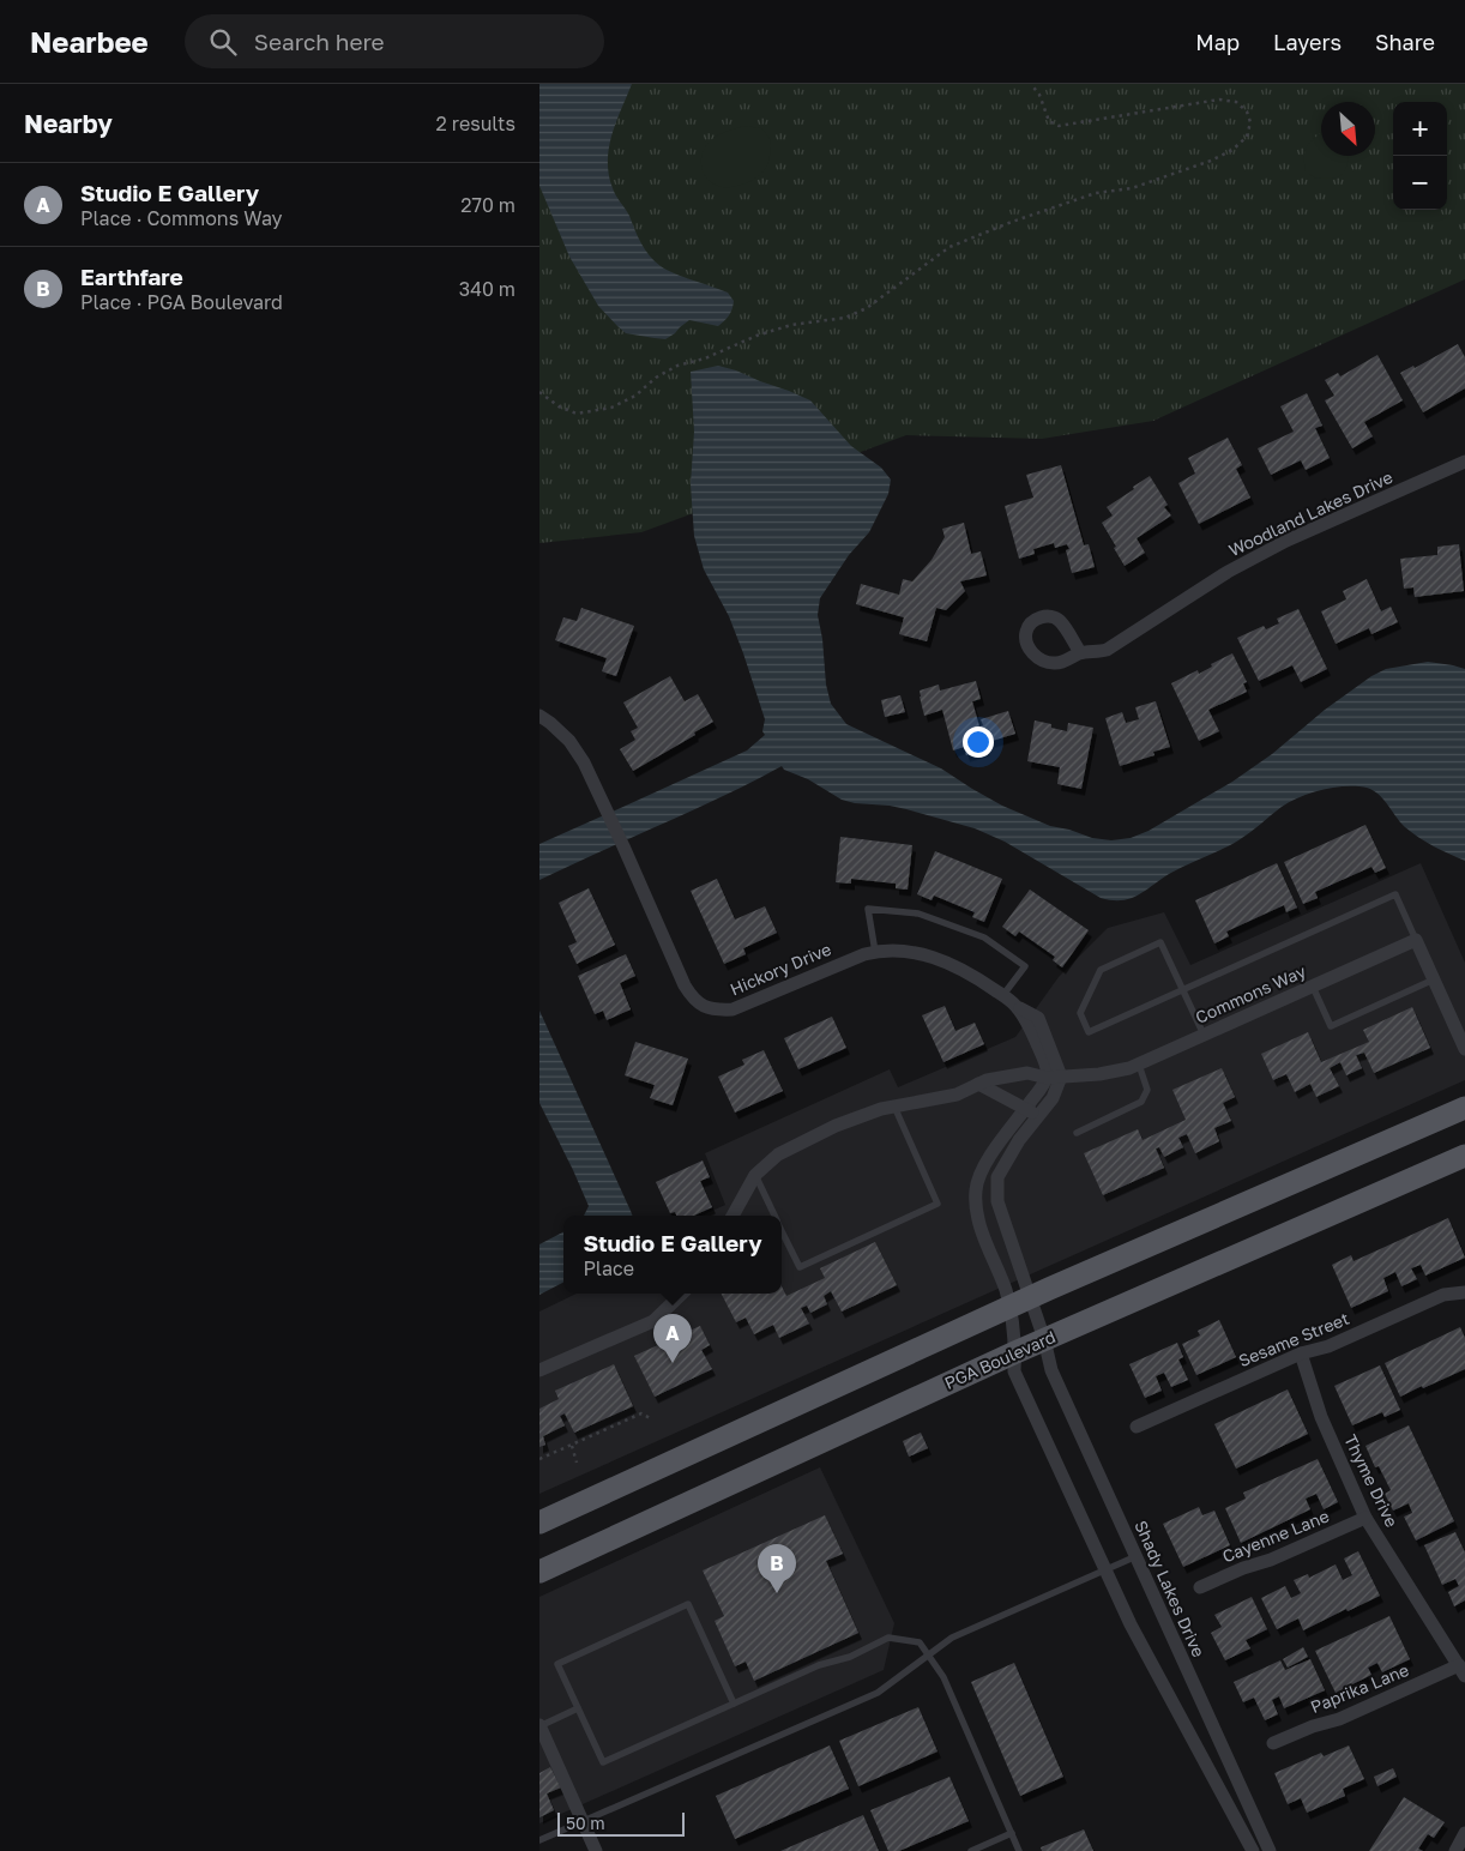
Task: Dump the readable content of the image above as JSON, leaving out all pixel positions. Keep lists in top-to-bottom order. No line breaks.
{"streets":{"main road":["PGA Boulevard"],"street":["Woodland Lakes Drive","Hickory Drive","Commons Way","Sesame Street","Thyme Drive","Cayenne Lane","Shady Lakes Drive","Paprika Lane"]},"crossings":[["Hickory Drive","Commons Way"],["Sesame Street","Thyme Drive"],["PGA Boulevard","Shady Lakes Drive"],["Thyme Drive","Cayenne Lane"],["Thyme Drive","Paprika Lane"]],"scale_bar":"50 m","north":"bottom right","page":{"header":"Nearbee","search":"Search here","nav":["Map","Layers","Share"],"heading":["Nearby","2 results"],"map_buttons":["+","−"],"list":[{"mark":"A","name":"Studio E Gallery","note":"Place · Commons Way","value":"270 m"},{"mark":"B","name":"Earthfare","note":"Place · PGA Boulevard","value":"340 m"}],"popup":["Studio E Gallery","Place"],"pins":["A","B"],"scale":"50 m"}}
